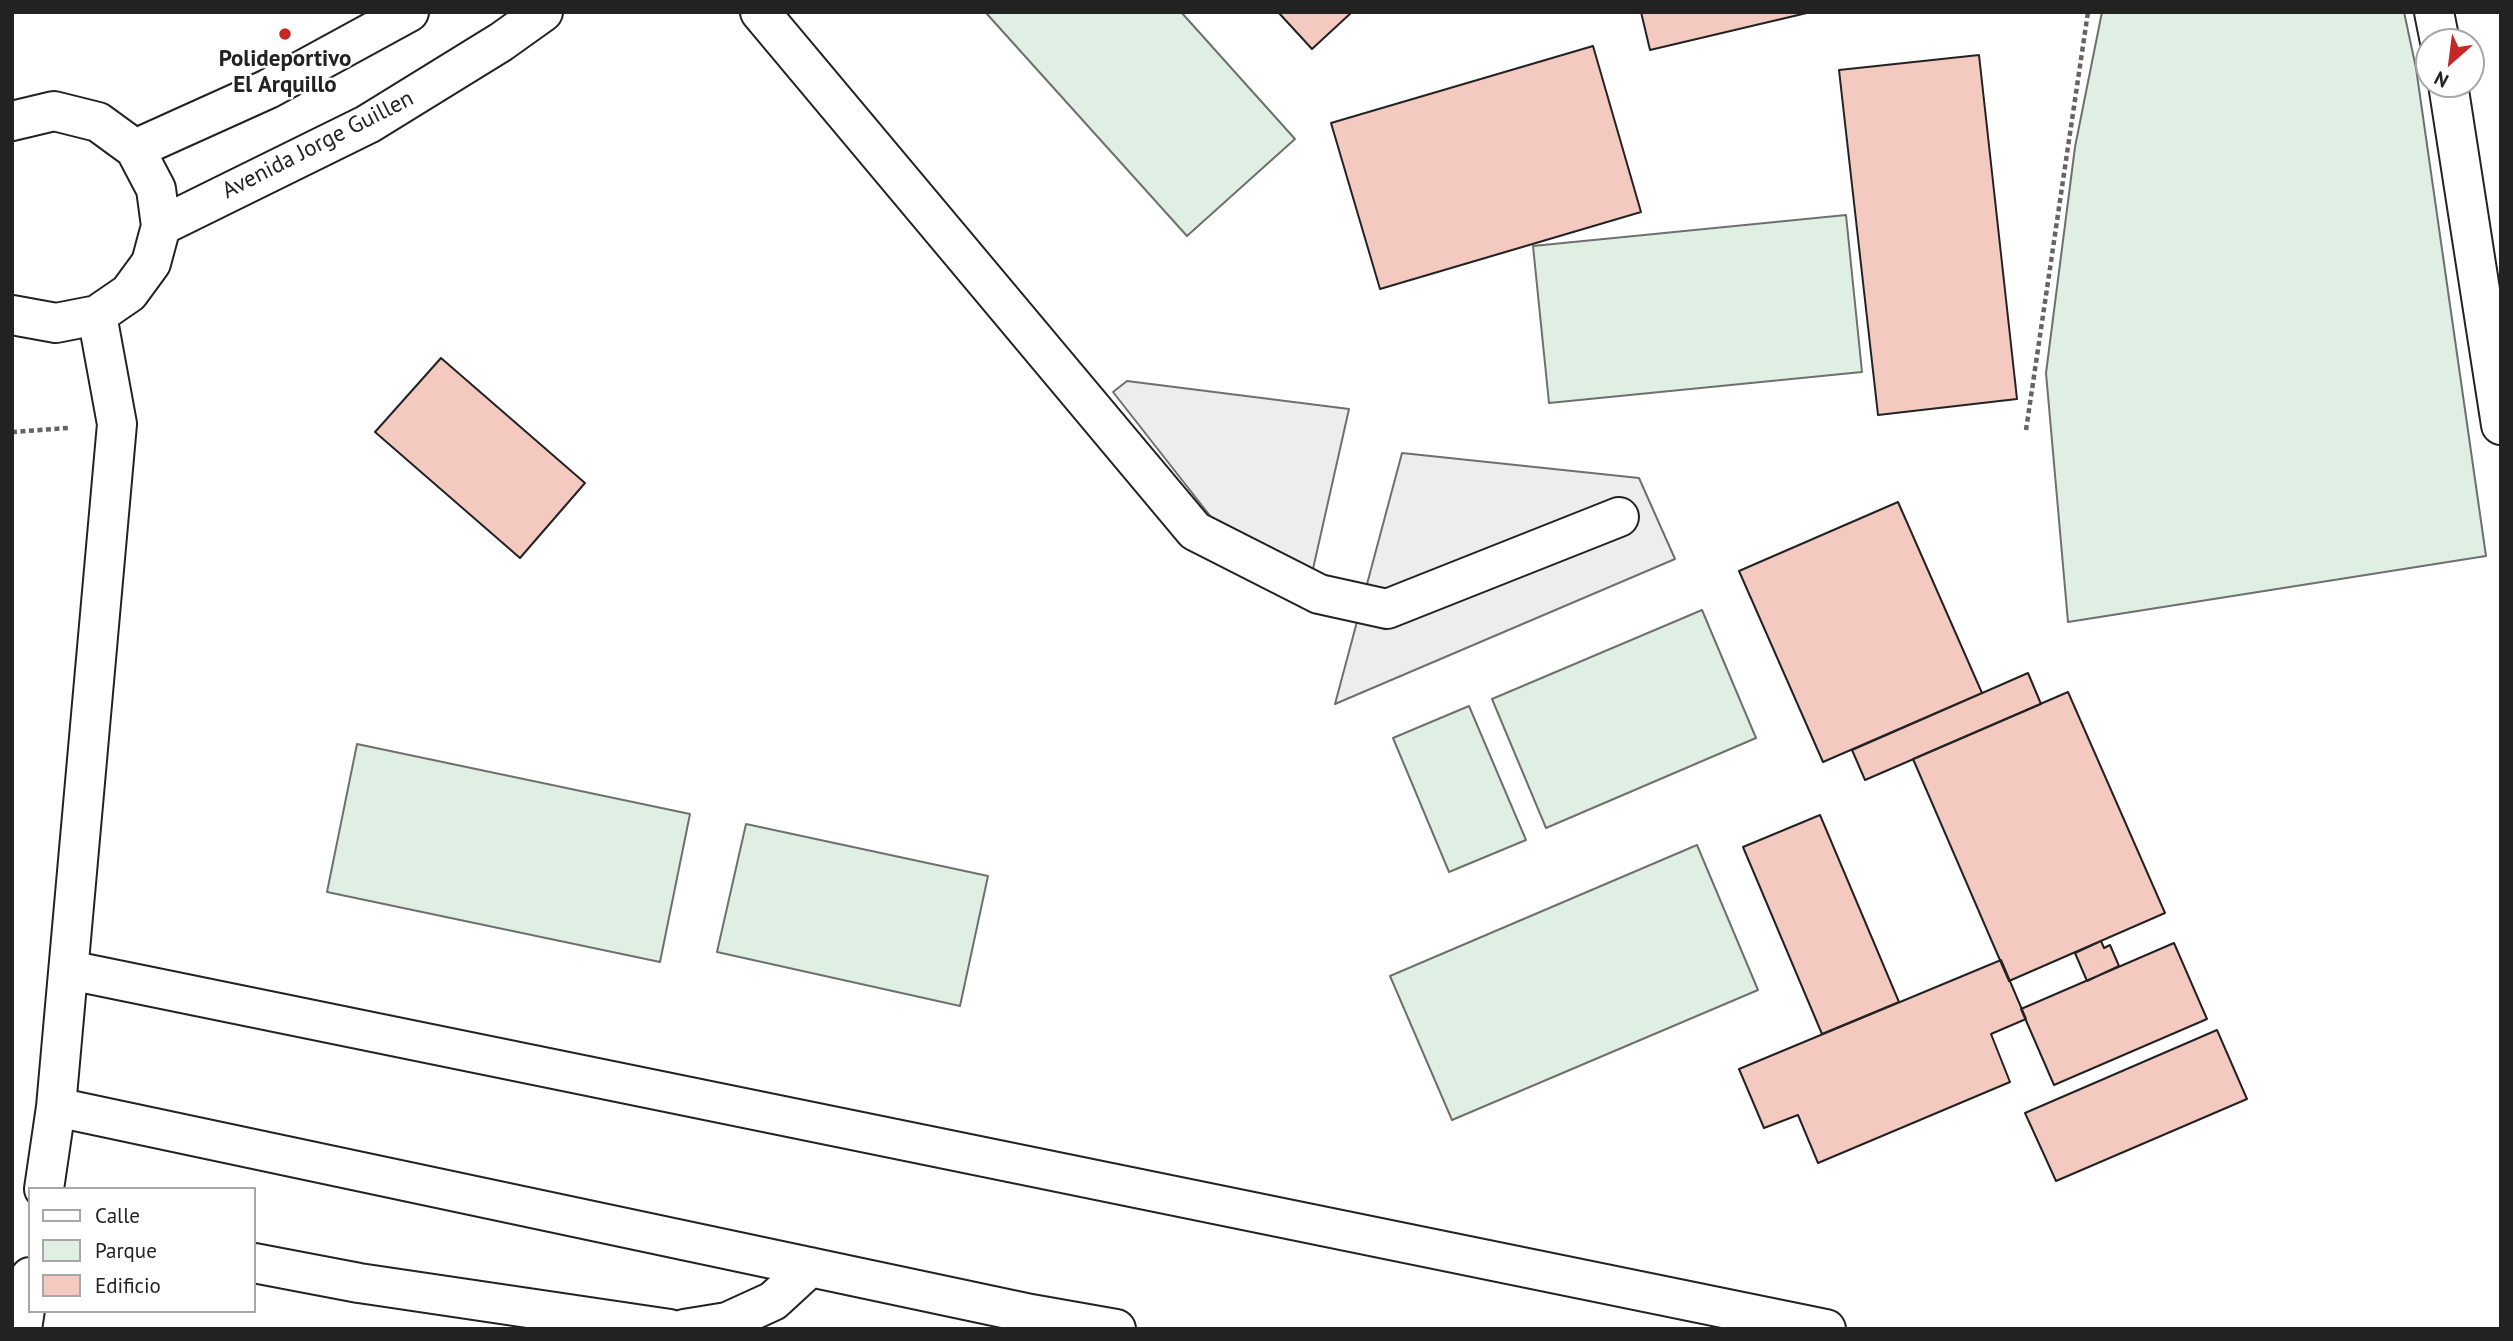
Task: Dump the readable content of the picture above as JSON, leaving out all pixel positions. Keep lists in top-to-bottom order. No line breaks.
{"streets":{"street":["Avenida Jorge Guillen"]},"places":["Polideportivo El Arquillo"],"legend":["Calle","Parque","Edificio"],"north":"bottom left"}
